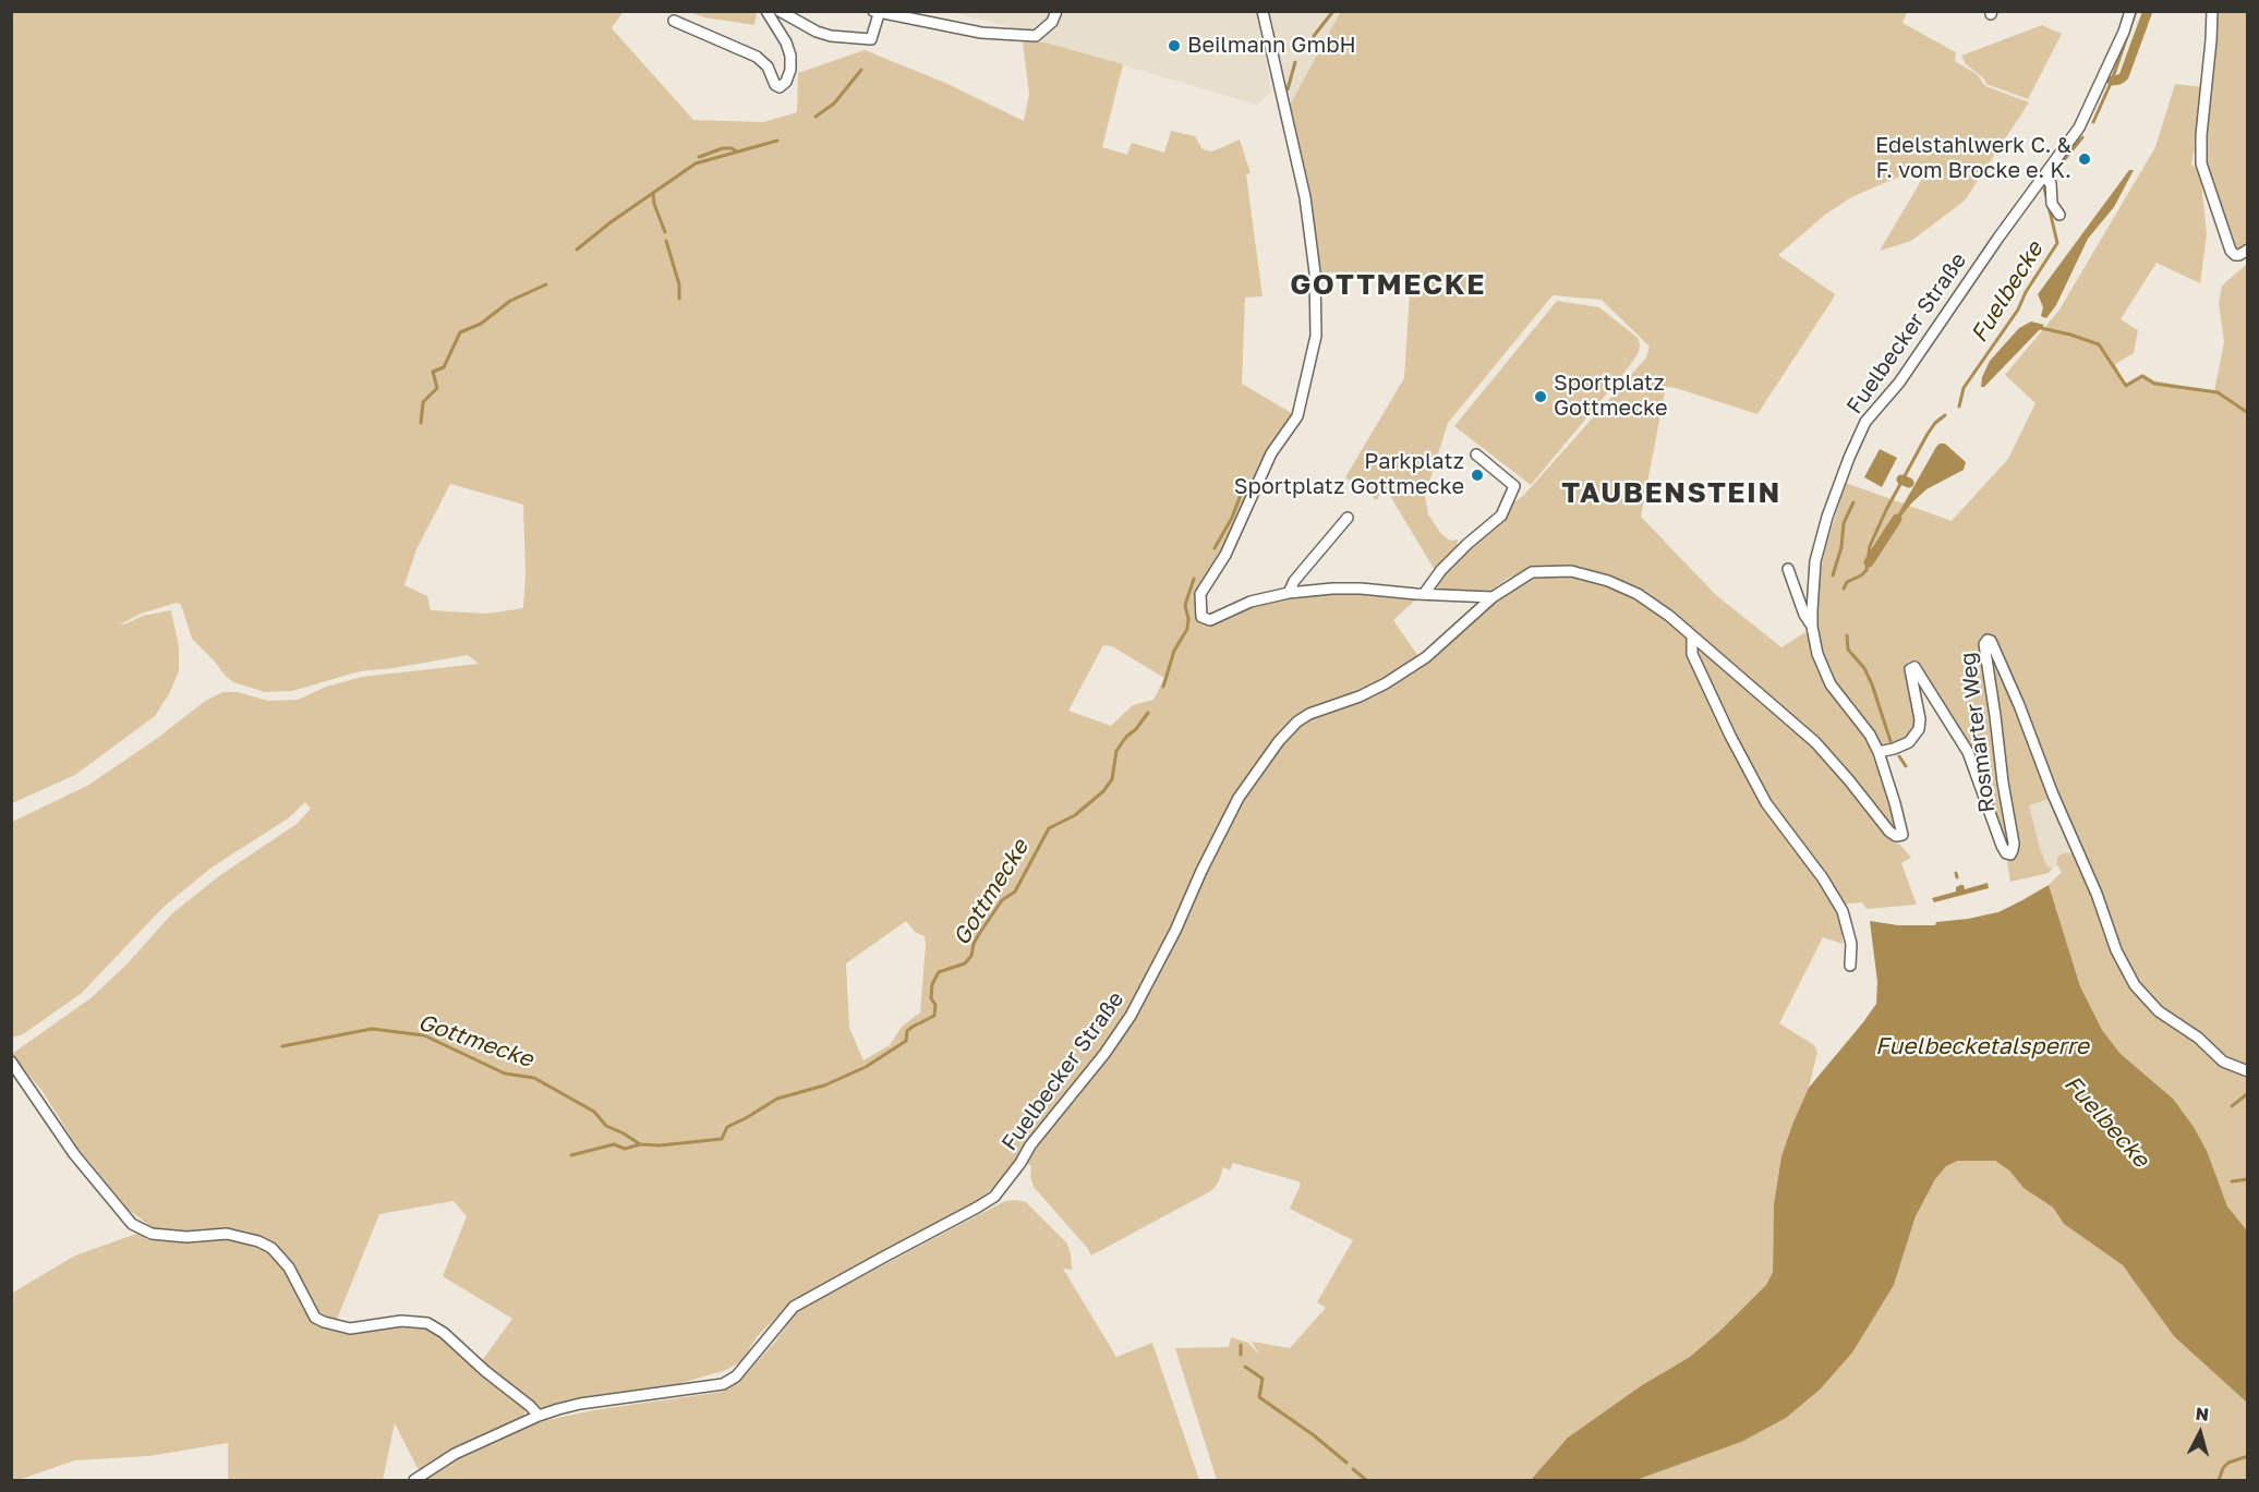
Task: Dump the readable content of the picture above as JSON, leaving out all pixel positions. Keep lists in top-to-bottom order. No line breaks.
{"streets":{"street":["Fuelbecker Straße","Rosmarter Weg"]},"crossings":[["Fuelbecker Straße","Rosmarter Weg"]],"districts":["GOTTMECKE","TAUBENSTEIN"],"water":["Fuelbecke","Gottmecke","Fuelbecketalsperre"],"places":["Beilmann GmbH","Edelstahlwerk C. & F. vom Brocke e. K.","Sportplatz Gottmecke","Parkplatz Sportplatz Gottmecke"],"north":"top"}
